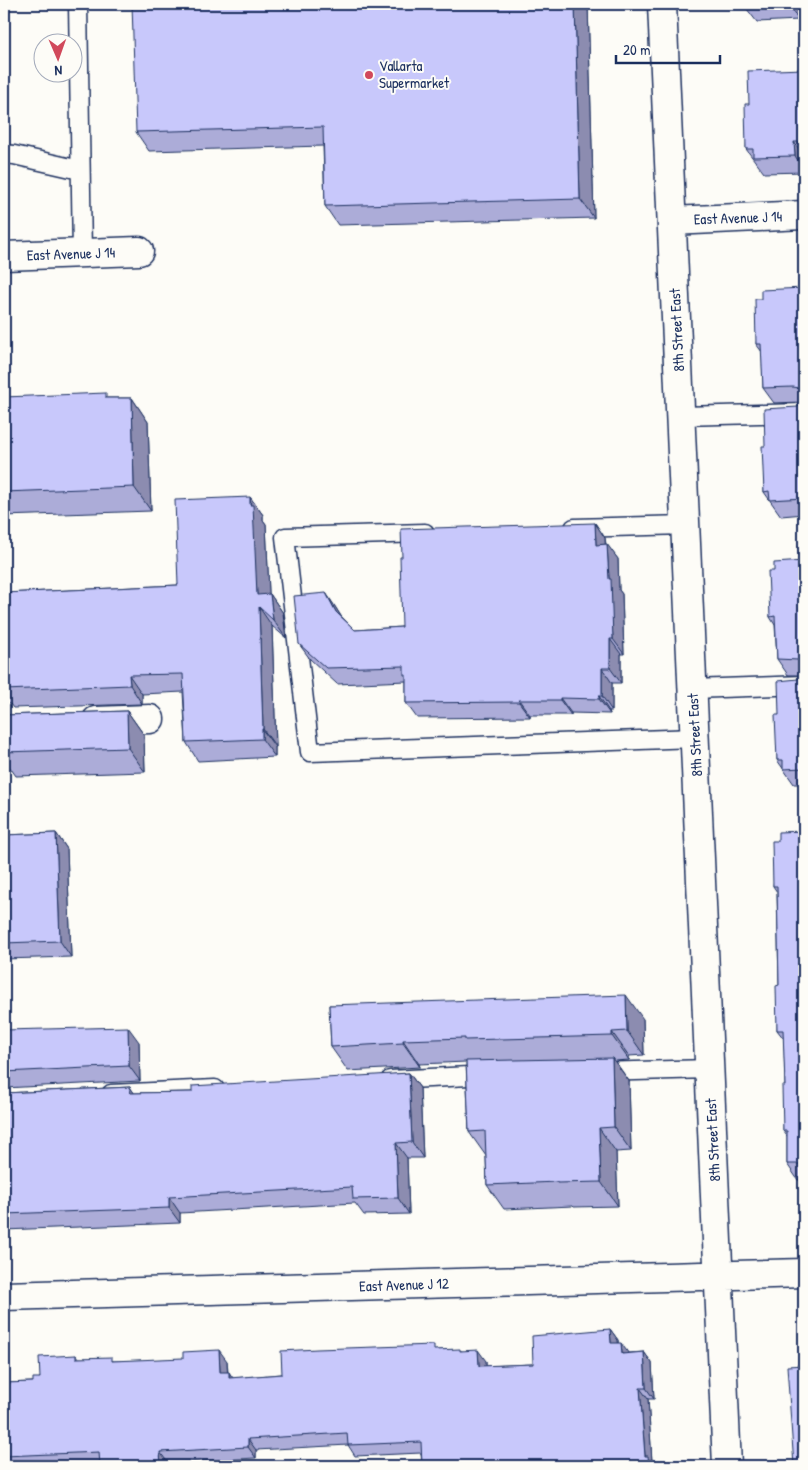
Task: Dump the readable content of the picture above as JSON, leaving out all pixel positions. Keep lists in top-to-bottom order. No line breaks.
{"streets":{"street":["East Avenue J 14","8th Street East","East Avenue J 12"]},"crossings":[["East Avenue J 14","8th Street East"],["8th Street East","East Avenue J 12"]],"places":["Vallarta Supermarket"],"scale_bar":"20 m","north":"bottom"}
